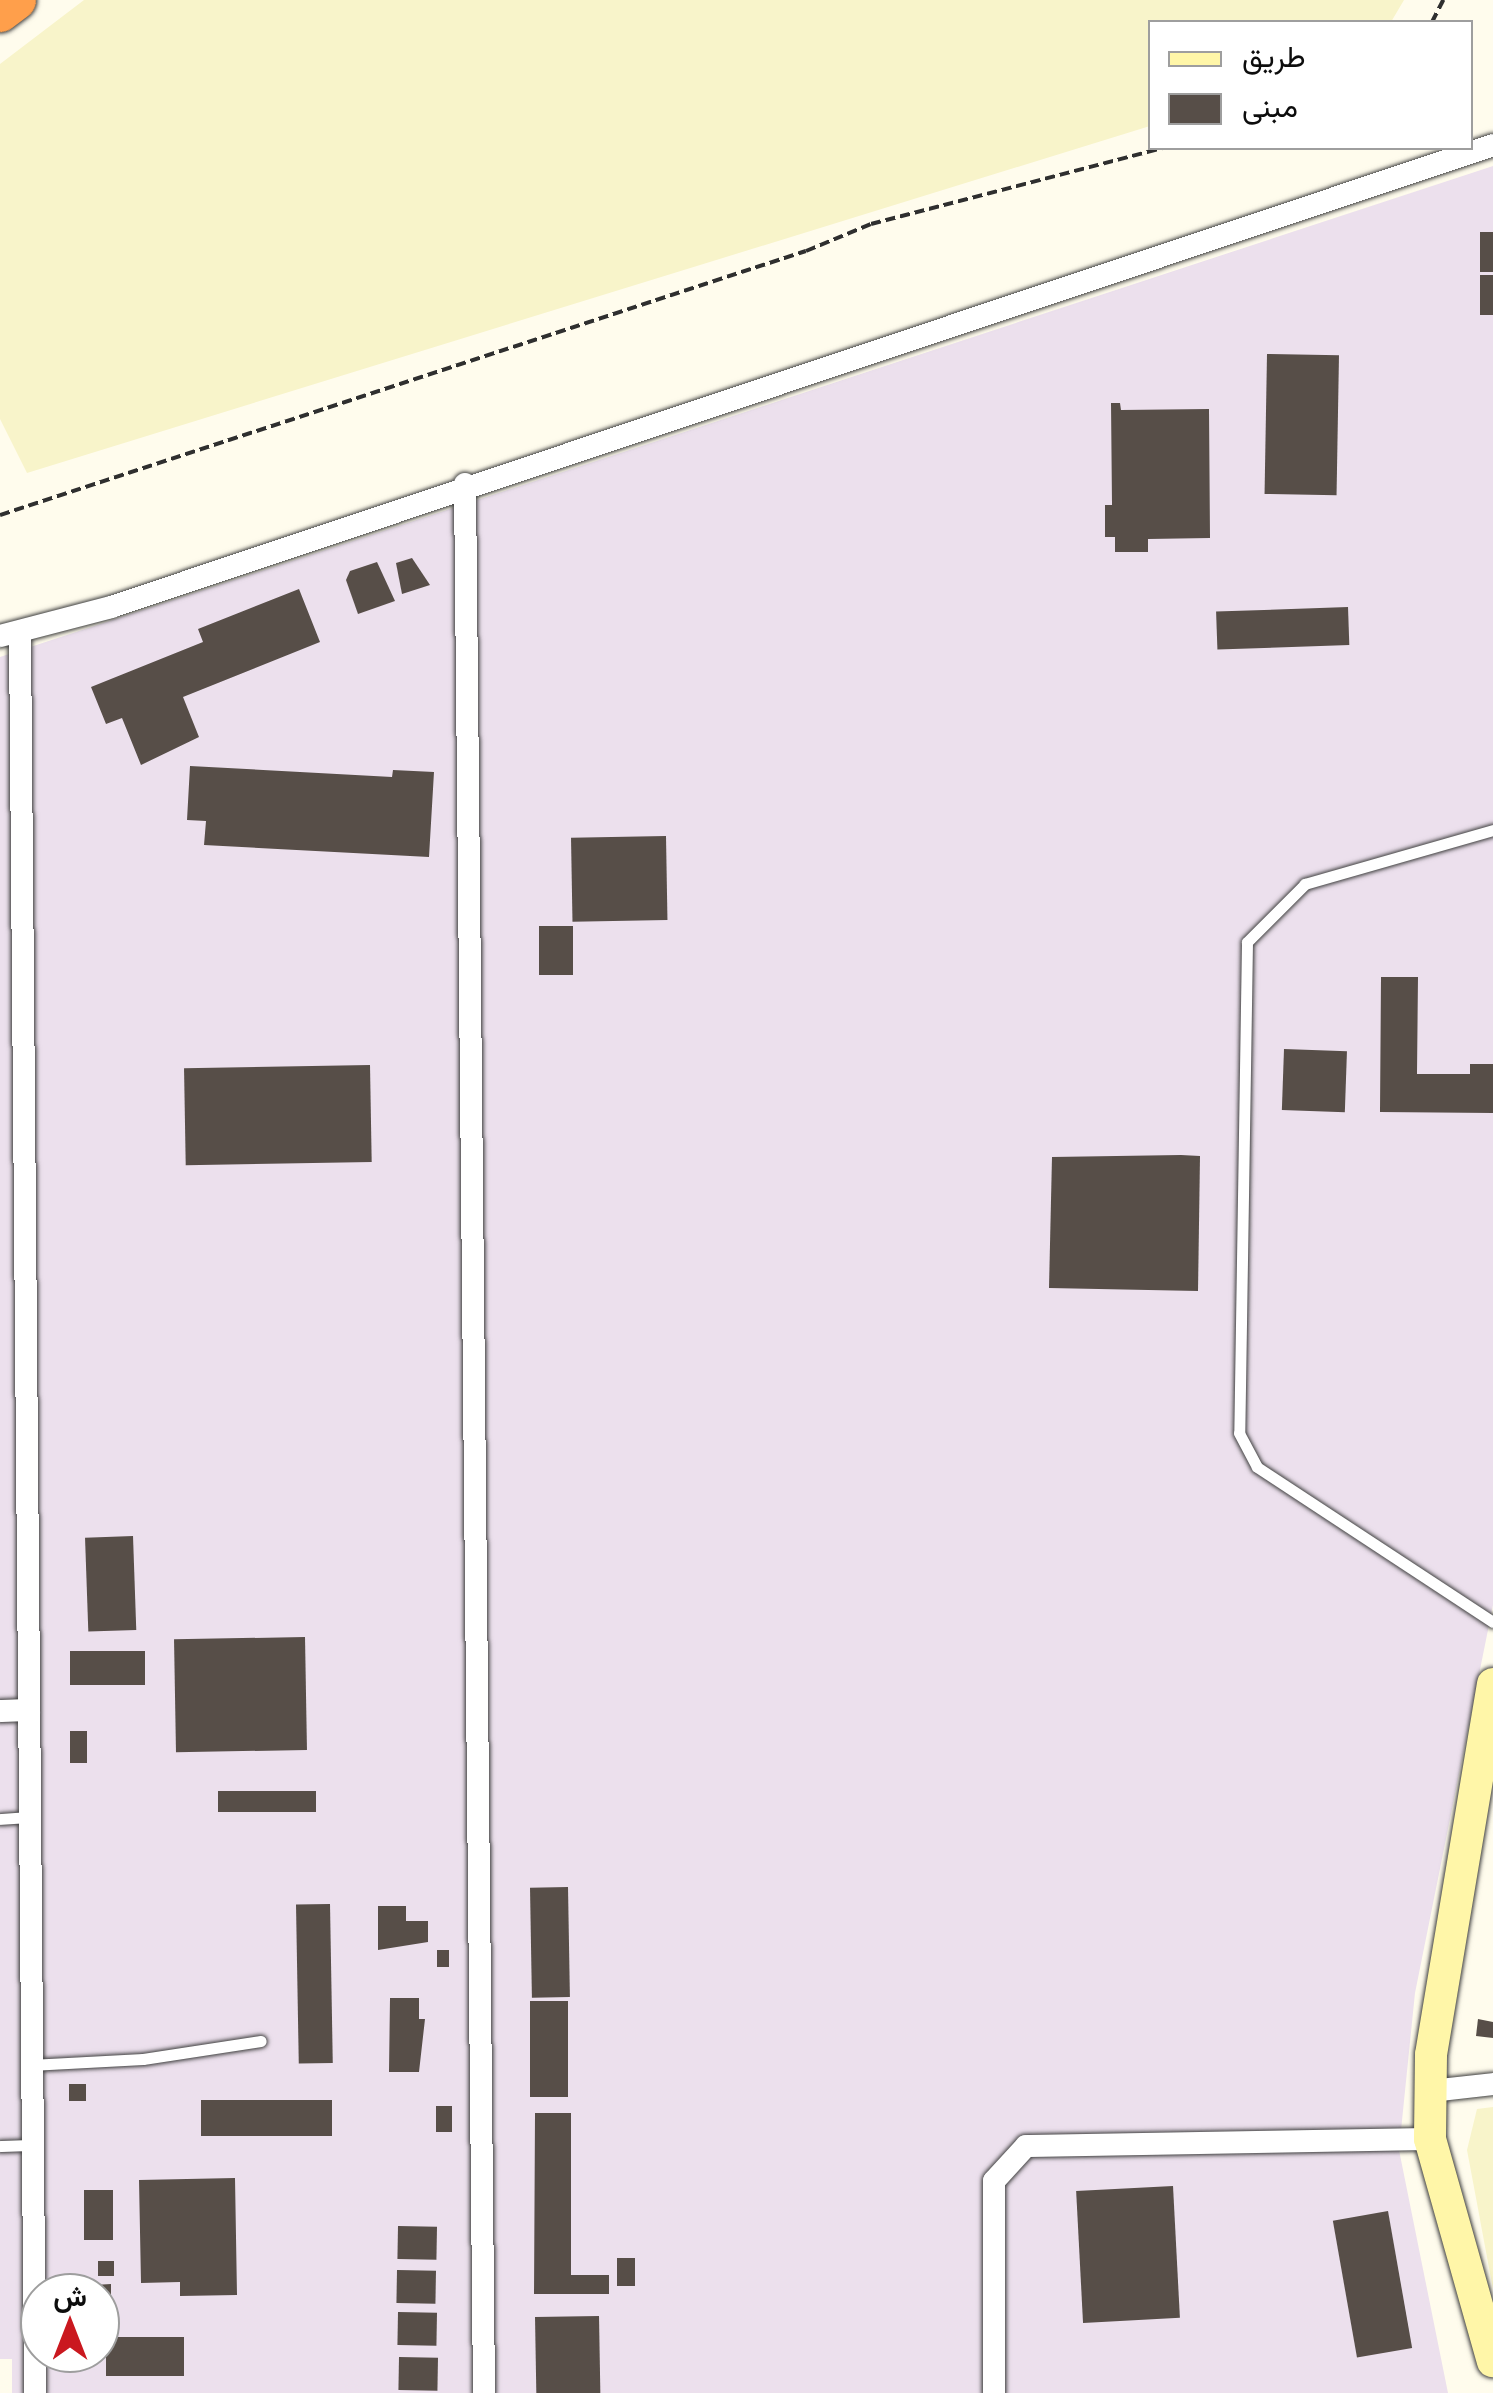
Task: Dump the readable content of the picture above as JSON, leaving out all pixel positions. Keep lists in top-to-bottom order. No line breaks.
{"legend":["طريق","مبنى"],"north":"top"}
